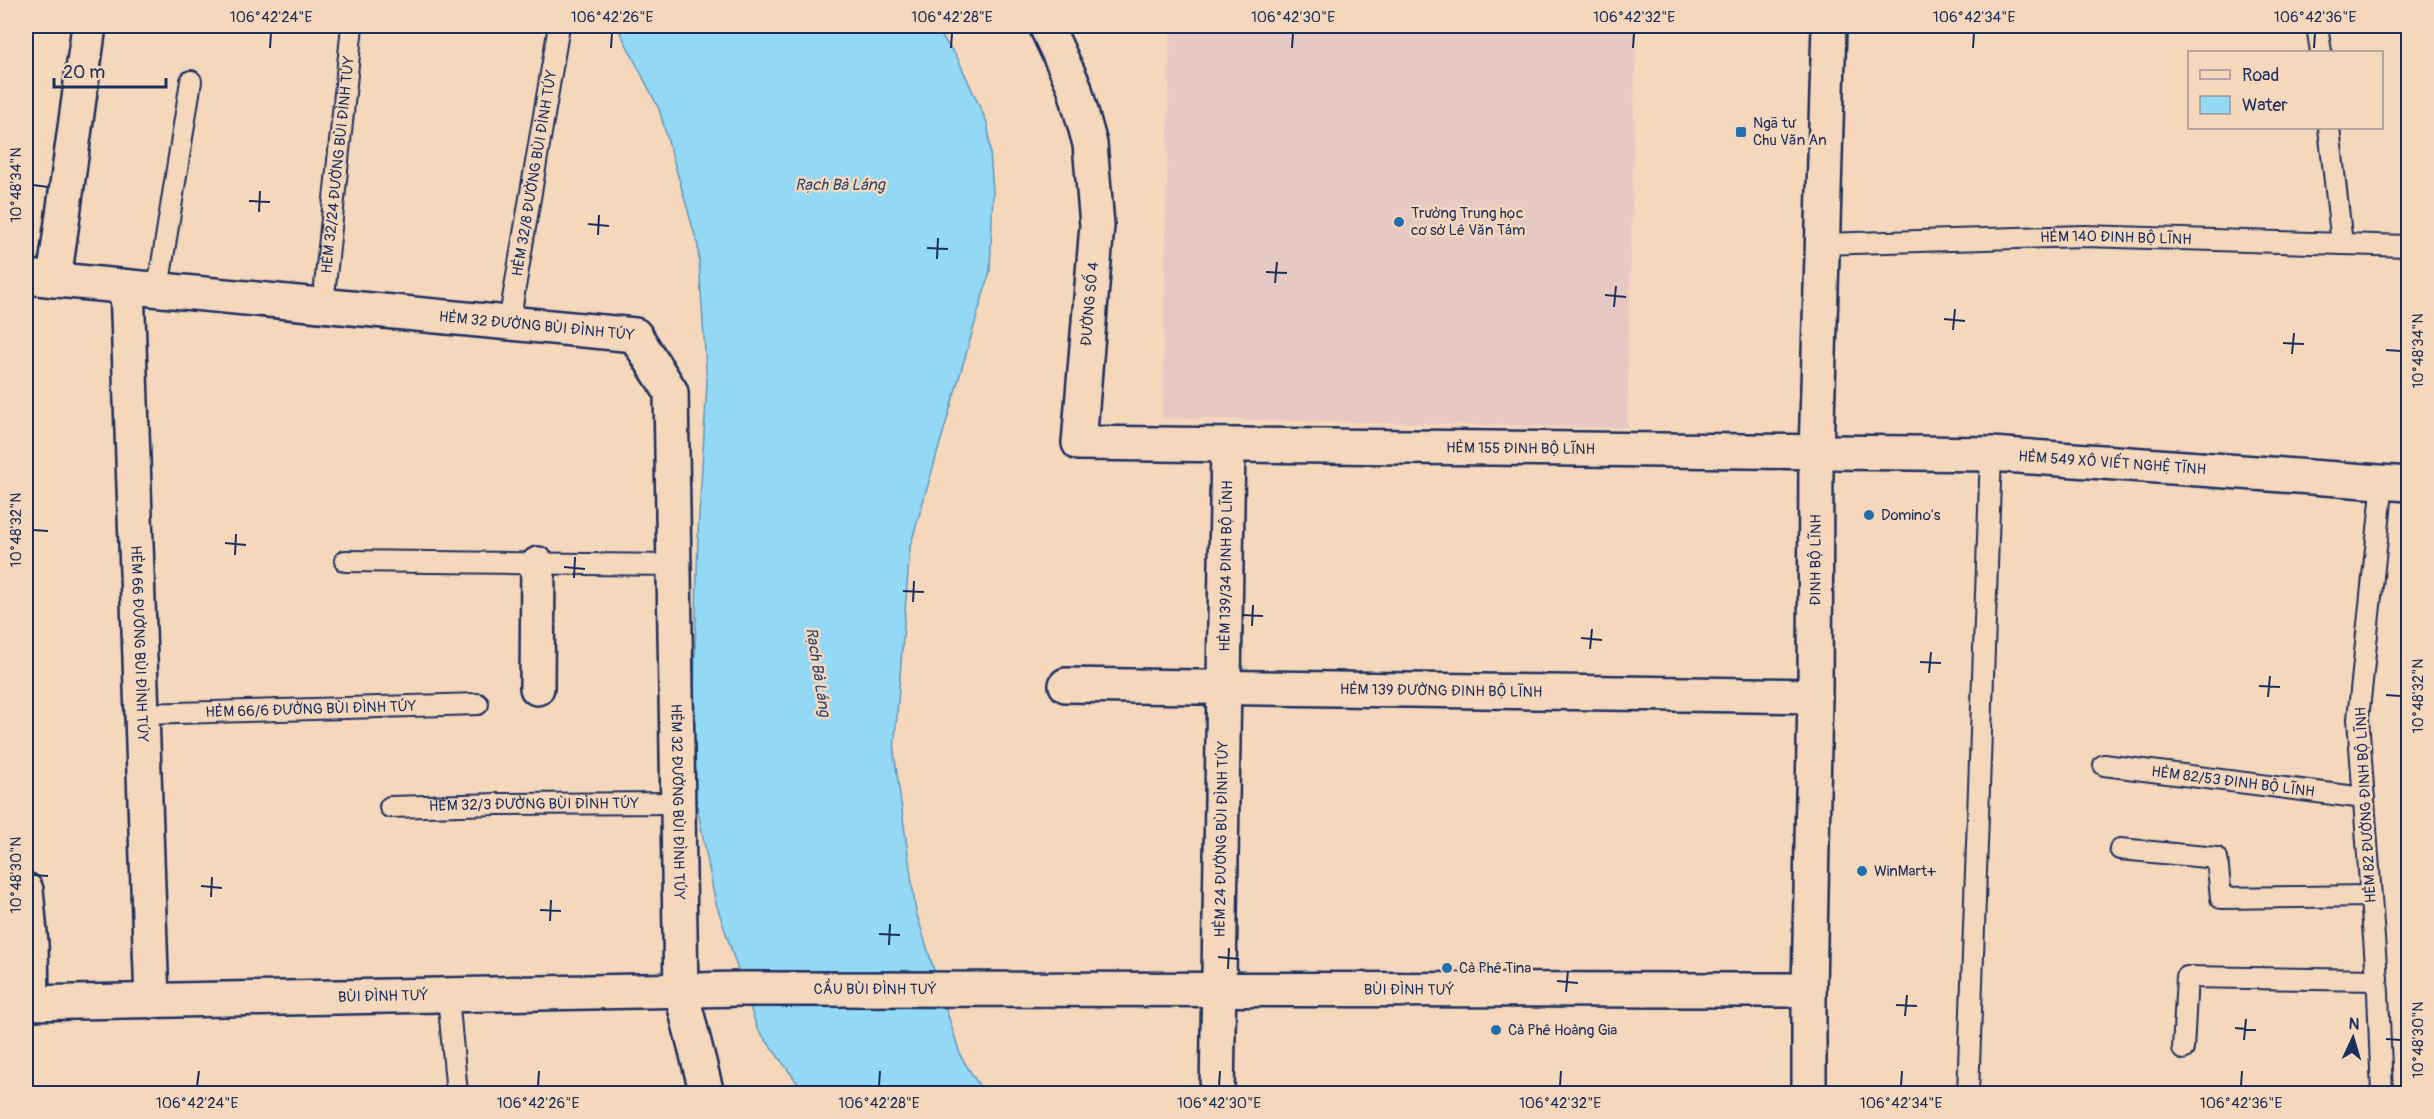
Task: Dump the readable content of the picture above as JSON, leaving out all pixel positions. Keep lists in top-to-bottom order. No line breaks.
{"streets":{"street":["ĐƯỜNG SỐ 4","HẺM 32 ĐƯỜNG BÙI ĐÌNH TÚY","HẺM 155 ĐINH BỘ LĨNH","HẺM 549 XÔ VIẾT NGHỆ TĨNH","ĐINH BỘ LĨNH","HẺM 139/34 ĐINH BỘ LĨNH","HẺM 66 ĐƯỜNG BÙI ĐÌNH TÚY","HẺM 139 ĐƯỜNG ĐINH BỘ LĨNH","HẺM 24 ĐƯỜNG BÙI ĐÌNH TÚY","CẦU BÙI ĐÌNH TUÝ","BÙI ĐÌNH TUÝ"],"lane":["HẺM 32/24 ĐƯỜNG BÙI ĐÌNH TÚY","HẺM 32/8 ĐƯỜNG BÙI ĐÌNH TÚY","HẺM 140 ĐINH BỘ LĨNH","HẺM 66/6 ĐƯỜNG BÙI ĐÌNH TÚY","HẺM 82/53 ĐINH BỘ LĨNH","HẺM 32/3 ĐƯỜNG BÙI ĐÌNH TÚY","HẺM 82 ĐƯỜNG ĐINH BỘ LĨNH"]},"crossings":[["HẺM 32/24 ĐƯỜNG BÙI ĐÌNH TÚY","HẺM 32 ĐƯỜNG BÙI ĐÌNH TÚY"],["HẺM 32/8 ĐƯỜNG BÙI ĐÌNH TÚY","HẺM 32 ĐƯỜNG BÙI ĐÌNH TÚY"],["HẺM 140 ĐINH BỘ LĨNH","ĐINH BỘ LĨNH"],["ĐƯỜNG SỐ 4","HẺM 155 ĐINH BỘ LĨNH"],["ĐƯỜNG SỐ 4","HẺM 139/34 ĐINH BỘ LĨNH"],["HẺM 32 ĐƯỜNG BÙI ĐÌNH TÚY","HẺM 66 ĐƯỜNG BÙI ĐÌNH TÚY"],["HẺM 32 ĐƯỜNG BÙI ĐÌNH TÚY","HẺM 32/3 ĐƯỜNG BÙI ĐÌNH TÚY"],["HẺM 32 ĐƯỜNG BÙI ĐÌNH TÚY","BÙI ĐÌNH TUÝ"],["HẺM 155 ĐINH BỘ LĨNH","HẺM 549 XÔ VIẾT NGHỆ TĨNH"],["HẺM 155 ĐINH BỘ LĨNH","ĐINH BỘ LĨNH"],["HẺM 155 ĐINH BỘ LĨNH","HẺM 139/34 ĐINH BỘ LĨNH"],["HẺM 549 XÔ VIẾT NGHỆ TĨNH","ĐINH BỘ LĨNH"],["HẺM 549 XÔ VIẾT NGHỆ TĨNH","HẺM 82 ĐƯỜNG ĐINH BỘ LĨNH"],["ĐINH BỘ LĨNH","HẺM 139 ĐƯỜNG ĐINH BỘ LĨNH"],["ĐINH BỘ LĨNH","BÙI ĐÌNH TUÝ"],["HẺM 139/34 ĐINH BỘ LĨNH","HẺM 139 ĐƯỜNG ĐINH BỘ LĨNH"],["HẺM 139/34 ĐINH BỘ LĨNH","HẺM 24 ĐƯỜNG BÙI ĐÌNH TÚY"],["HẺM 66 ĐƯỜNG BÙI ĐÌNH TÚY","HẺM 66/6 ĐƯỜNG BÙI ĐÌNH TÚY"],["HẺM 66 ĐƯỜNG BÙI ĐÌNH TÚY","BÙI ĐÌNH TUÝ"],["HẺM 139 ĐƯỜNG ĐINH BỘ LĨNH","HẺM 24 ĐƯỜNG BÙI ĐÌNH TÚY"],["HẺM 82/53 ĐINH BỘ LĨNH","HẺM 82 ĐƯỜNG ĐINH BỘ LĨNH"],["HẺM 24 ĐƯỜNG BÙI ĐÌNH TÚY","BÙI ĐÌNH TUÝ"],["CẦU BÙI ĐÌNH TUÝ","BÙI ĐÌNH TUÝ"]],"water":["Rạch Bà Láng"],"places":{"transit":["Ngã tư Chu Văn An"],"other":["Trường Trung học cơ sở Lê Văn Tám","Domino's","WinMart+","Cà Phê Tina","Cà Phê Hoàng Gia"]},"legend":["Road","Water"],"scale_bar":"20 m","north":"top","coordinates":["106°42'24\"E","106°42'26\"E","106°42'28\"E","106°42'30\"E","106°42'32\"E","106°42'34\"E","106°42'36\"E","10°48'34\"N","10°48'32\"N","10°48'30\"N"]}
